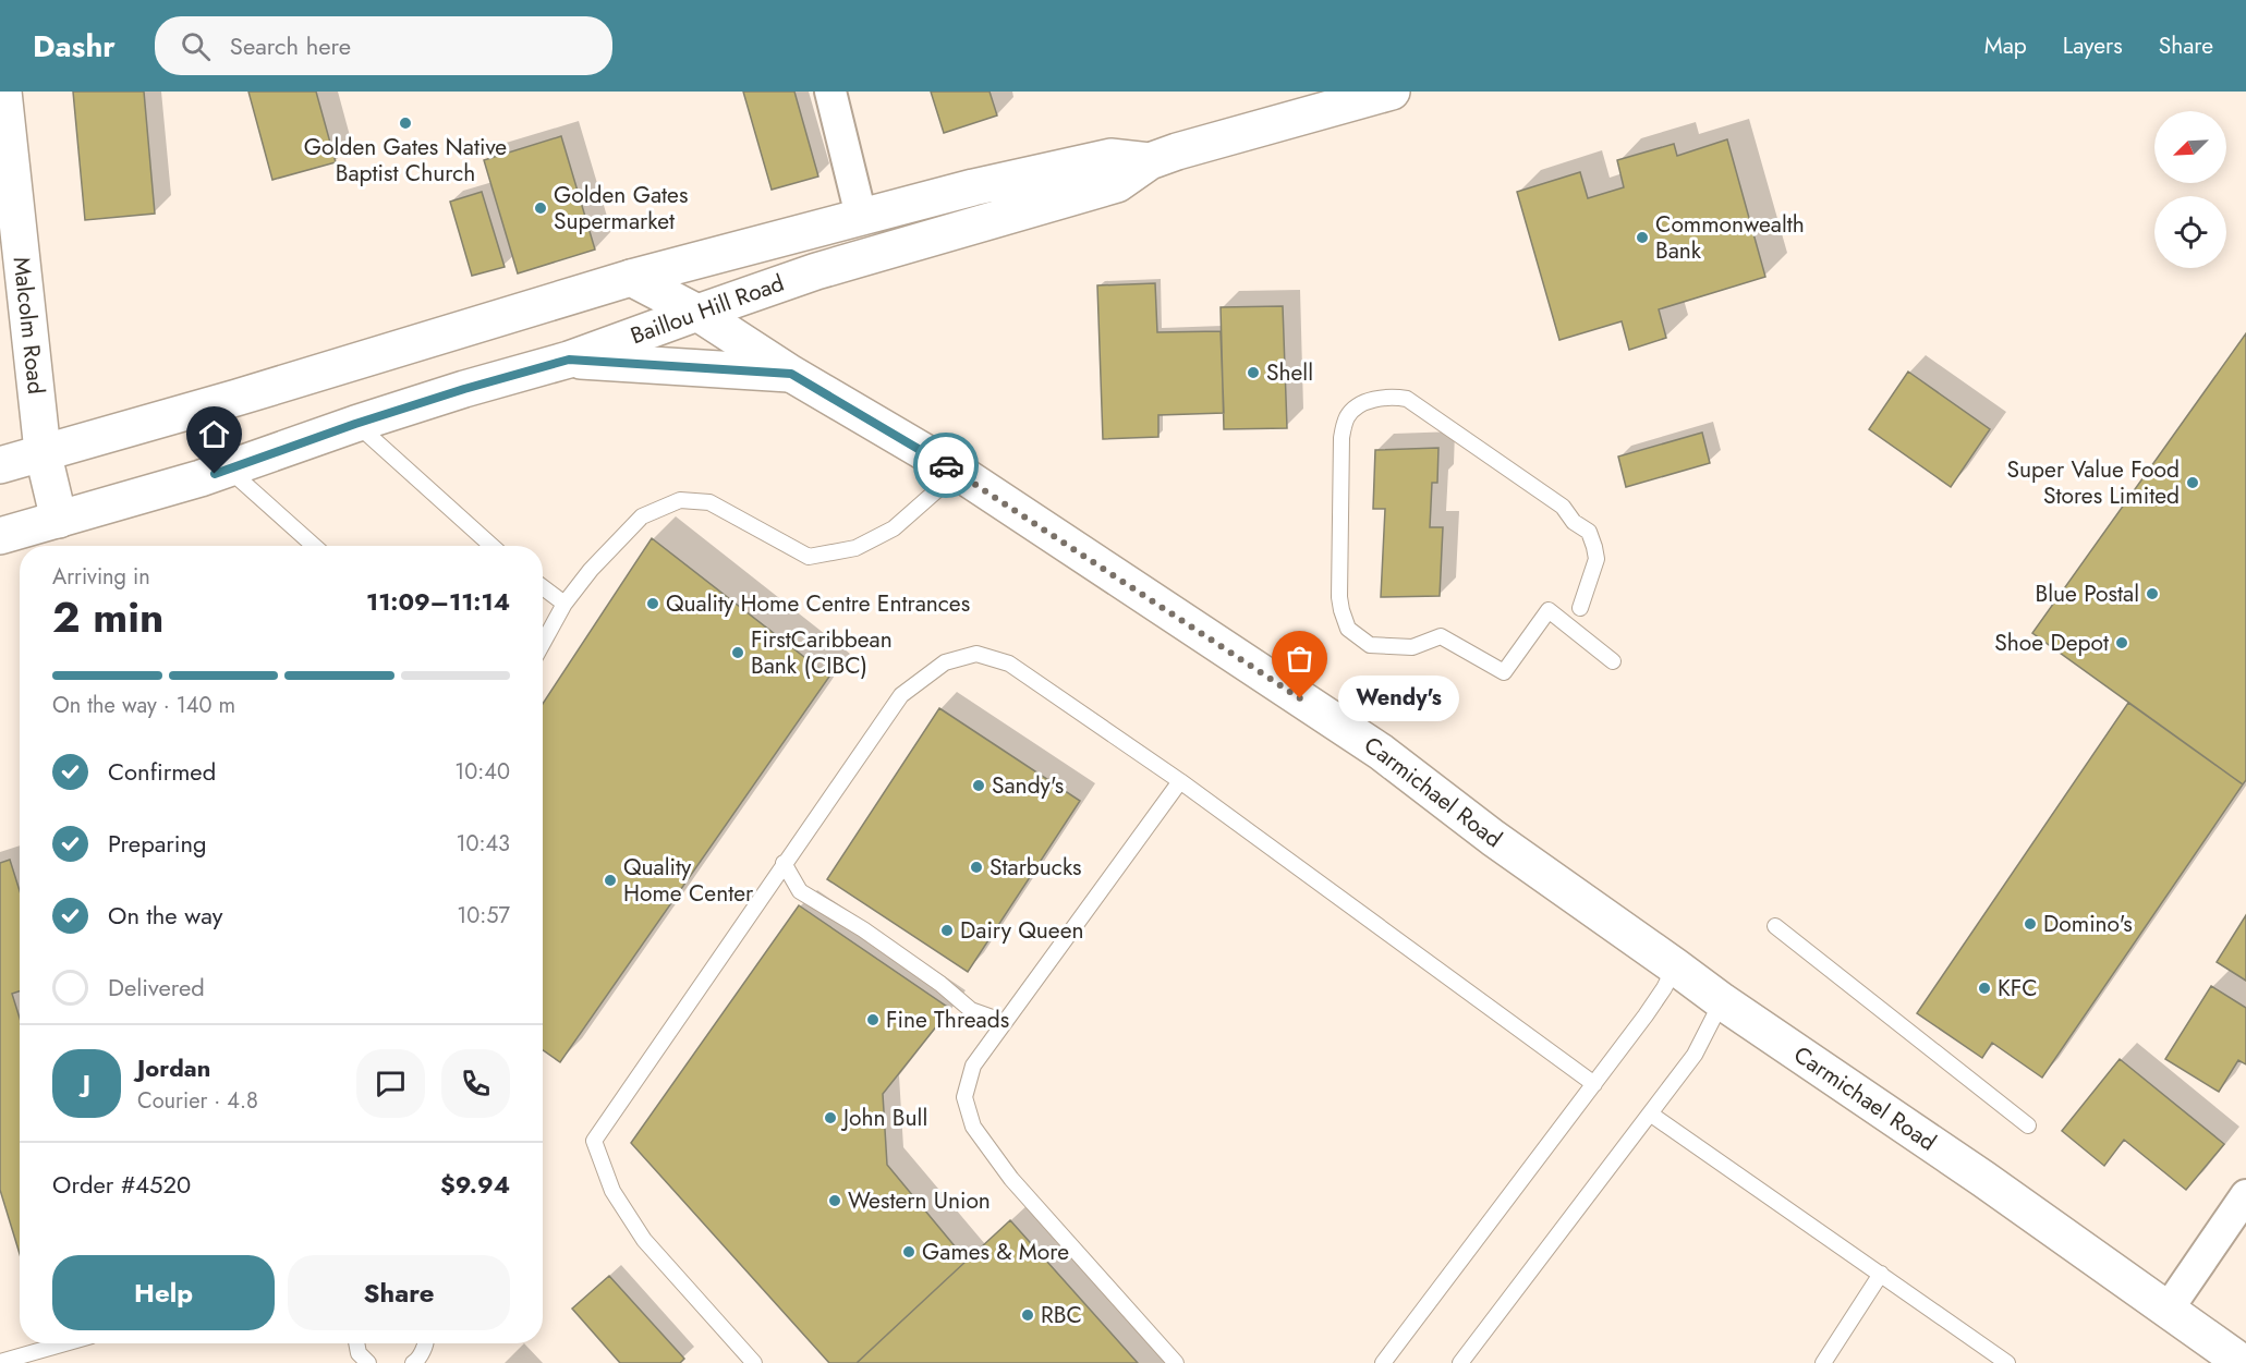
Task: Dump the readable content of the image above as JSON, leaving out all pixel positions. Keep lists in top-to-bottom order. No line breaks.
{"streets":{"main road":["Baillou Hill Road","Malcolm Road","Carmichael Road"]},"crossings":[["Baillou Hill Road","Malcolm Road"],["Baillou Hill Road","Carmichael Road"]],"places":["Golden Gates Native Baptist Church","Golden Gates Supermarket","Commonwealth Bank","Shell","Super Value Food Stores Limited","Blue Postal","Quality Home Centre Entrances","Shoe Depot","FirstCaribbean Bank (CIBC)","Wendy's","Sandy's","Starbucks","Quality Home Center","Domino's","Dairy Queen","KFC","Fine Threads","John Bull","Western Union","Games & More","RBC"],"north":"bottom left","page":{"header":"Dashr","search":"Search here","nav":["Map","Layers","Share"],"heading":["2 min","Arriving in","11:09–11:14"],"panel":["Jordan","Courier · 4.8","Order #4520","$9.94"],"bar":"On the way · 140 m","bubble":"Wendy's","list":[["Confirmed","10:40"],["Preparing","10:43"],["On the way","10:57"],"Delivered"],"round":"J","buttons":["Help","Share"]}}
